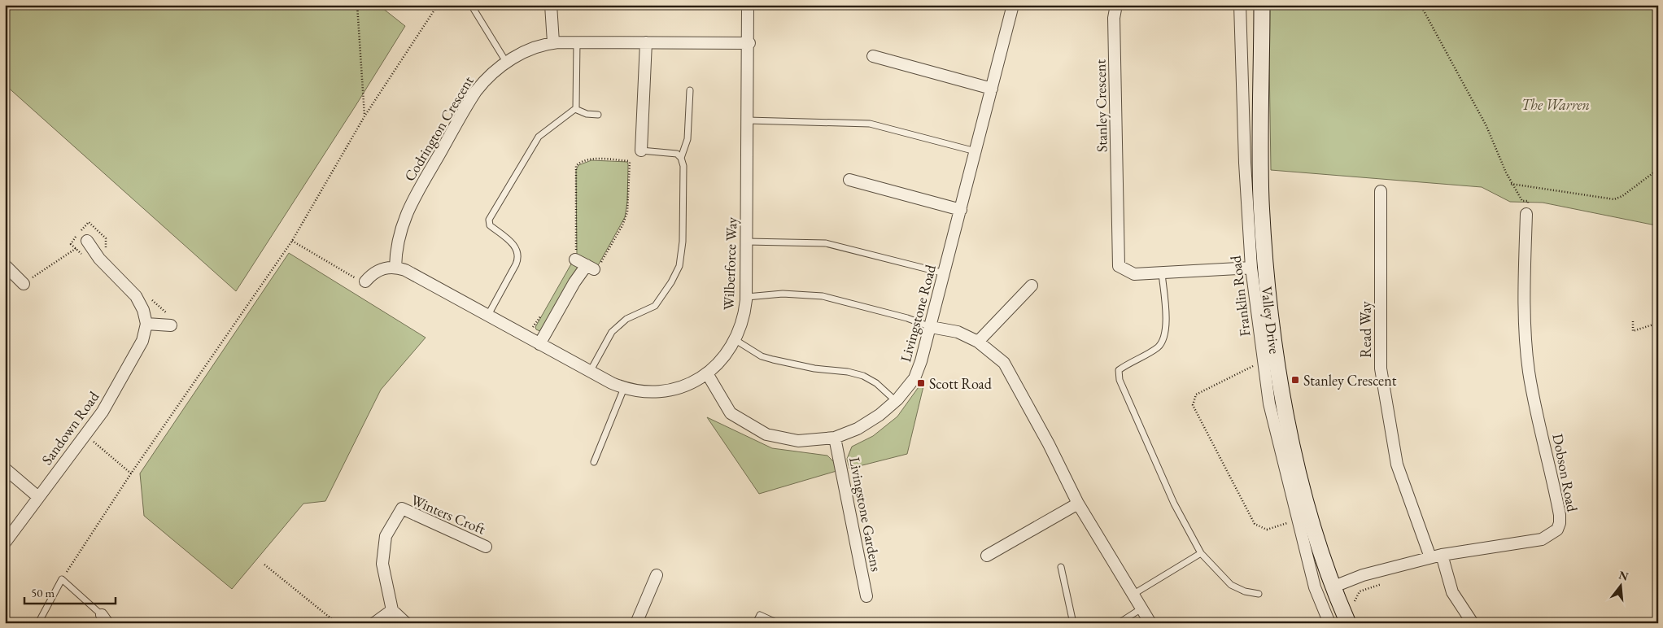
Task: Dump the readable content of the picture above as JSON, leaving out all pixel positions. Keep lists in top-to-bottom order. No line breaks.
{"streets":{"street":["Stanley Crescent","Codrington Crescent","Wilberforce Way","Franklin Road","Livingstone Road","Valley Drive","Read Way","Sandown Road","Dobson Road","Winters Croft","Livingstone Gardens"]},"crossings":[["Stanley Crescent","Franklin Road"],["Codrington Crescent","Wilberforce Way"],["Wilberforce Way","Livingstone Road"],["Livingstone Road","Livingstone Gardens"],["Valley Drive","Dobson Road"],["Read Way","Dobson Road"]],"parks":["The Warren"],"places":{"transit":["Stanley Crescent","Scott Road"]},"scale_bar":"50 m","north":"top"}
